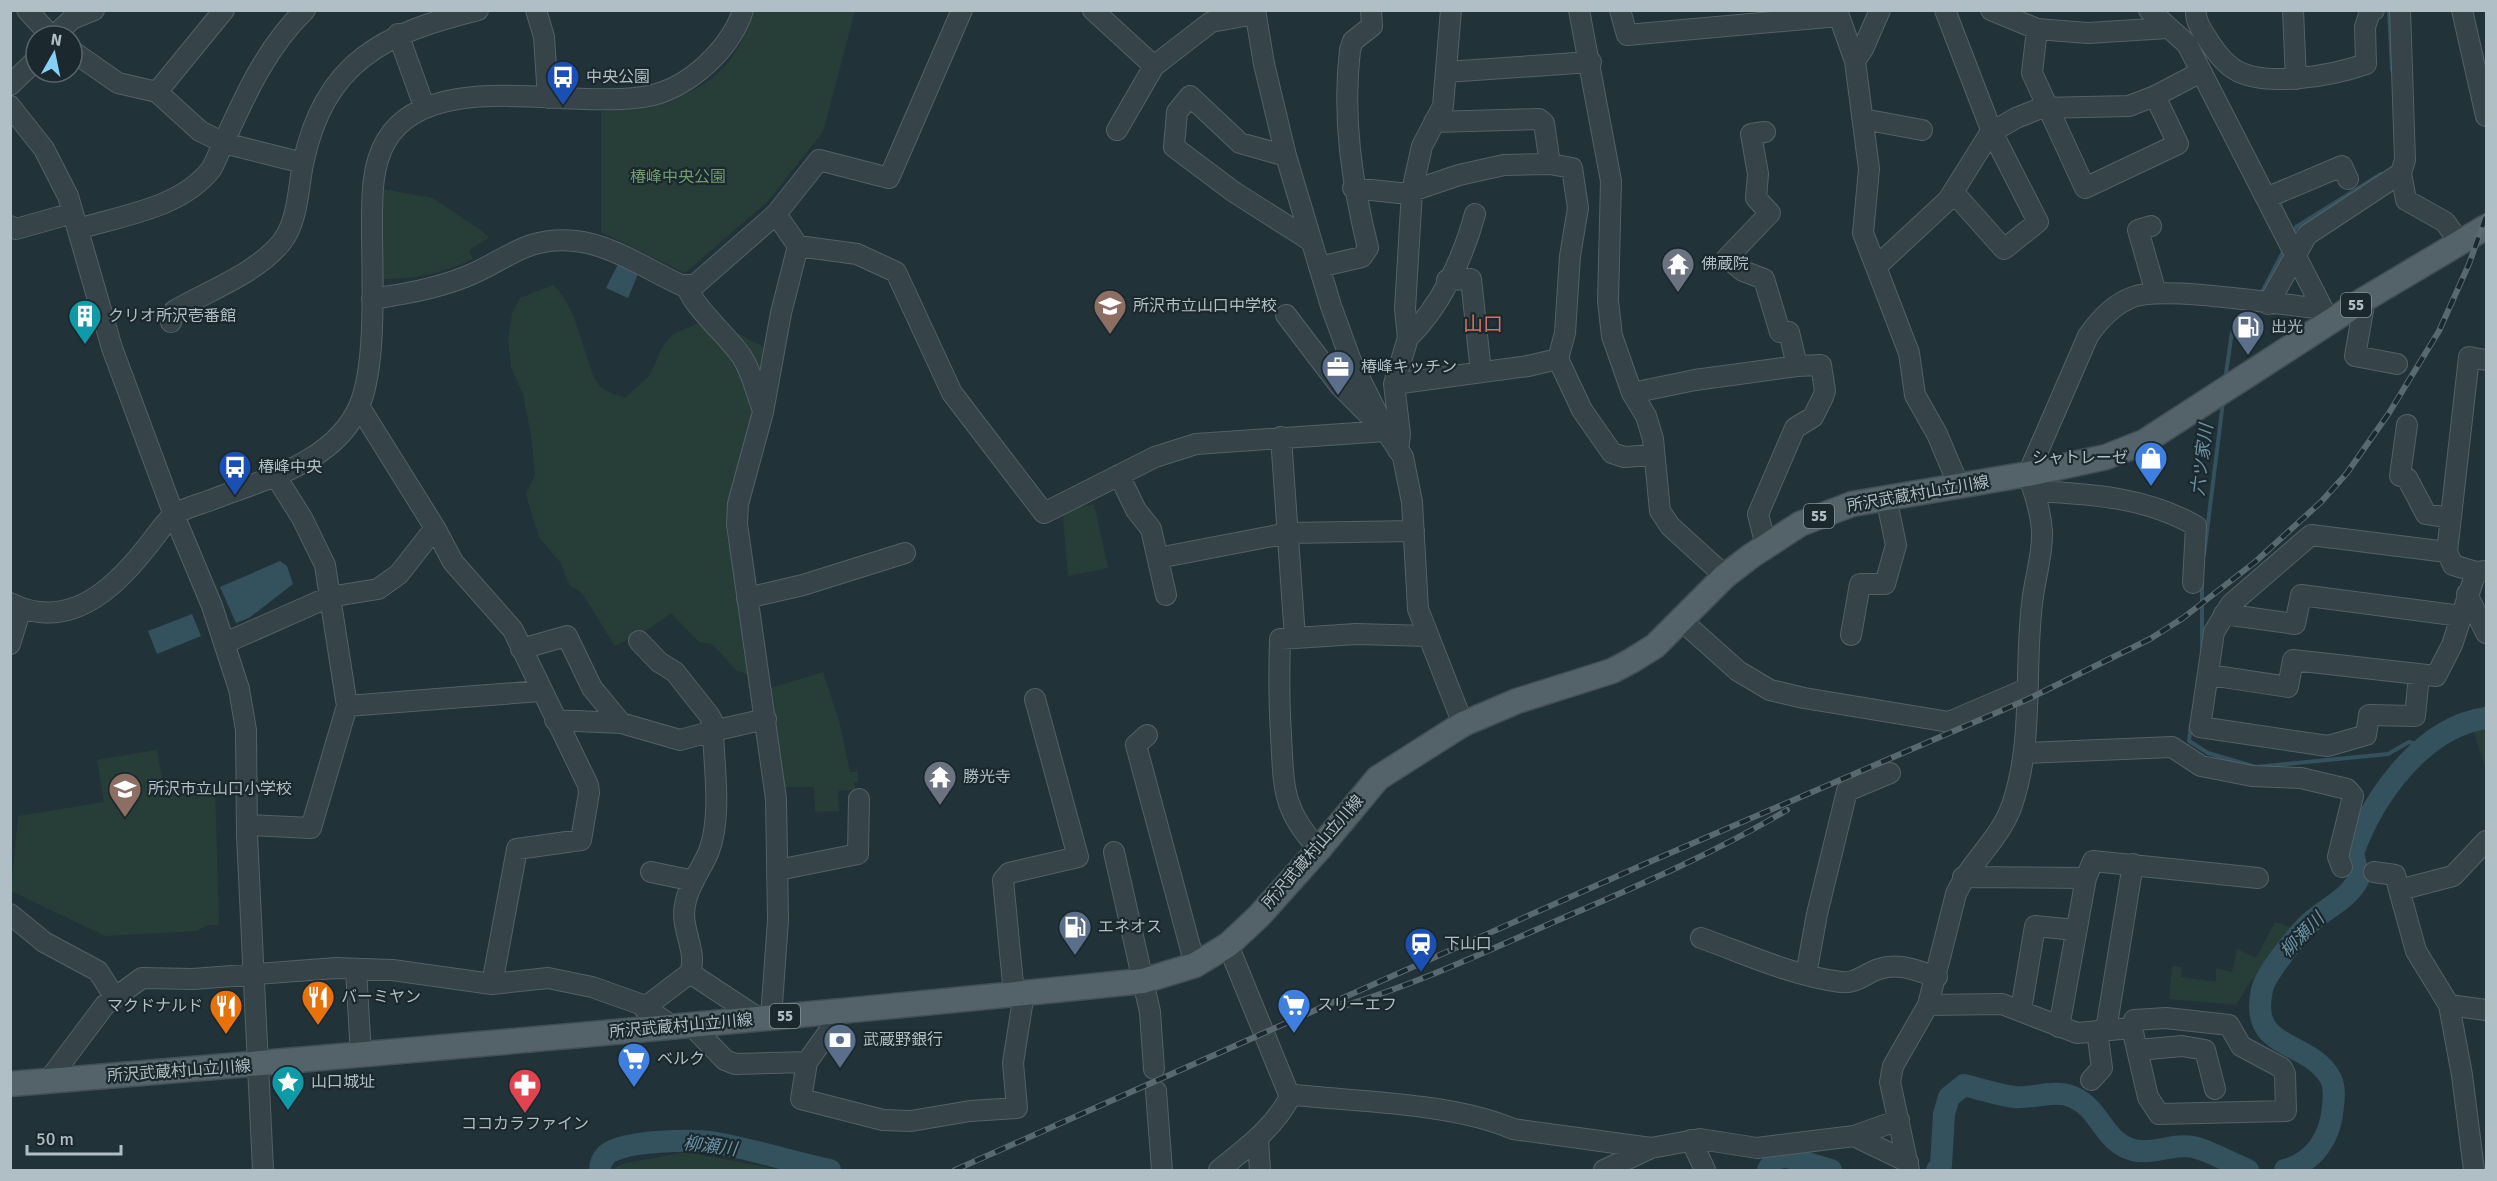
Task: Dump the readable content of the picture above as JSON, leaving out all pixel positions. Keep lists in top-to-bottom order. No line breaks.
{"streets":{"main road":["55","所沢武蔵村山立川線"]},"districts":["山口"],"water":["六ツ家川","柳瀬川"],"parks":["椿峰中央公園"],"places":{"bus stop":["中央公園","椿峰中央"],"temple":["佛蔵院","勝光寺"],"school or university":["所沢市立山口中学校","所沢市立山口小学校"],"building":["クリオ所沢壱番館"],"fuel station":["出光","エネオス"],"office":["椿峰キッチン"],"shop":["シャトレーゼ"],"station":["下山口"],"restaurant":["バーミヤン","マクドナルド"],"supermarket":["スリーエフ","ベルク"],"bank":["武蔵野銀行"],"place":["山口城址"],"pharmacy":["ココカラファイン"]},"scale_bar":"50 m","north":"top"}
